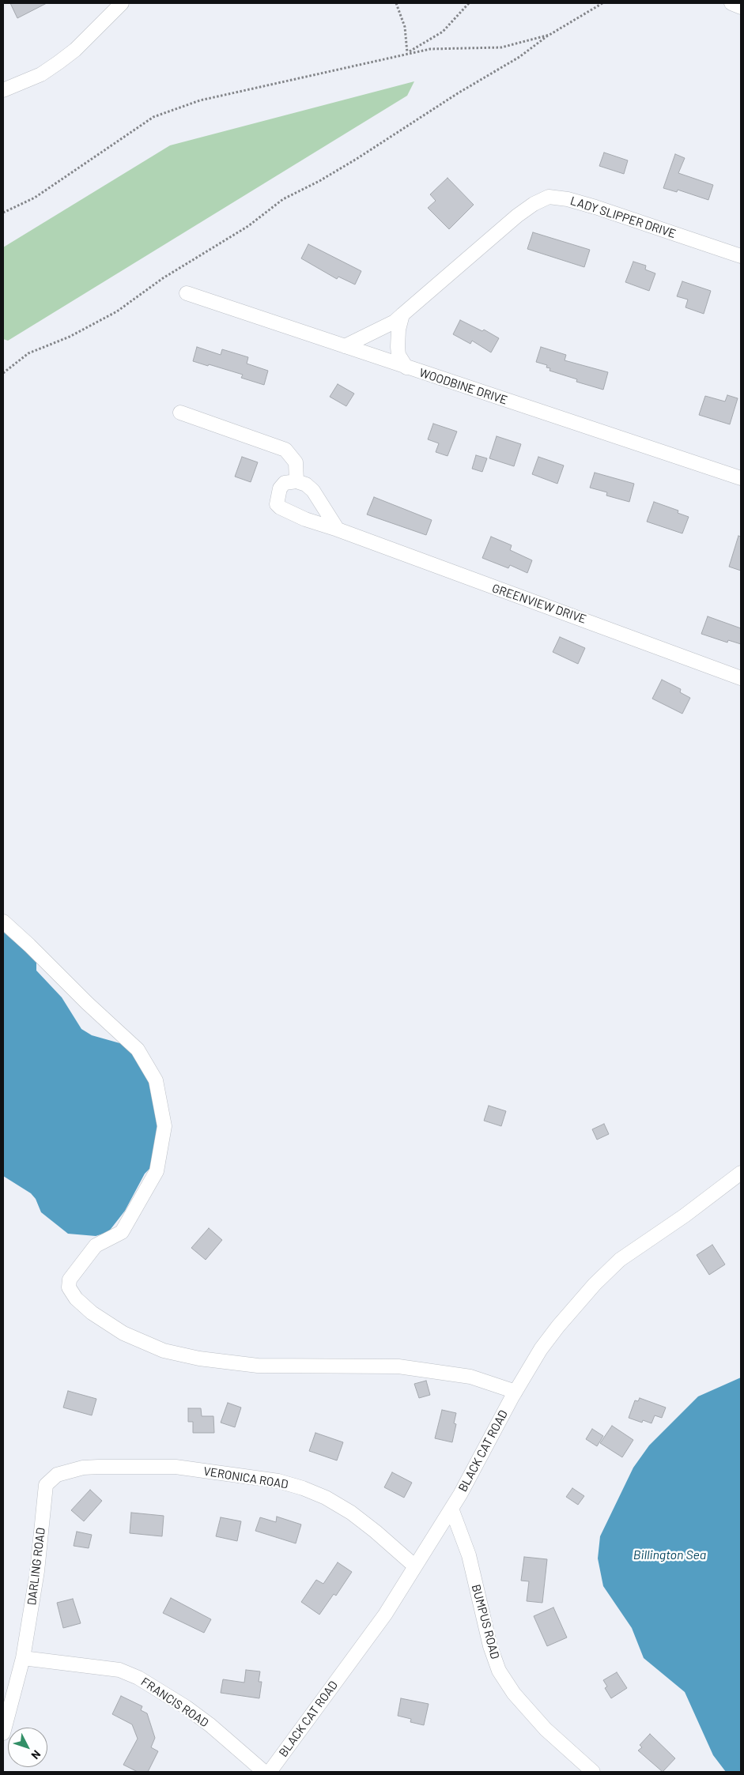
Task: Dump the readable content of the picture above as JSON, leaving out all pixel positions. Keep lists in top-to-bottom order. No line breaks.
{"streets":{"street":["LADY SLIPPER DRIVE","WOODBINE DRIVE","GREENVIEW DRIVE","BLACK CAT ROAD","VERONICA ROAD","DARLING ROAD","BUMPUS ROAD","FRANCIS ROAD"]},"crossings":[["LADY SLIPPER DRIVE","WOODBINE DRIVE"],["BLACK CAT ROAD","VERONICA ROAD"],["BLACK CAT ROAD","BUMPUS ROAD"],["VERONICA ROAD","DARLING ROAD"],["DARLING ROAD","FRANCIS ROAD"]],"water":["Billington Sea"],"north":"bottom right"}
